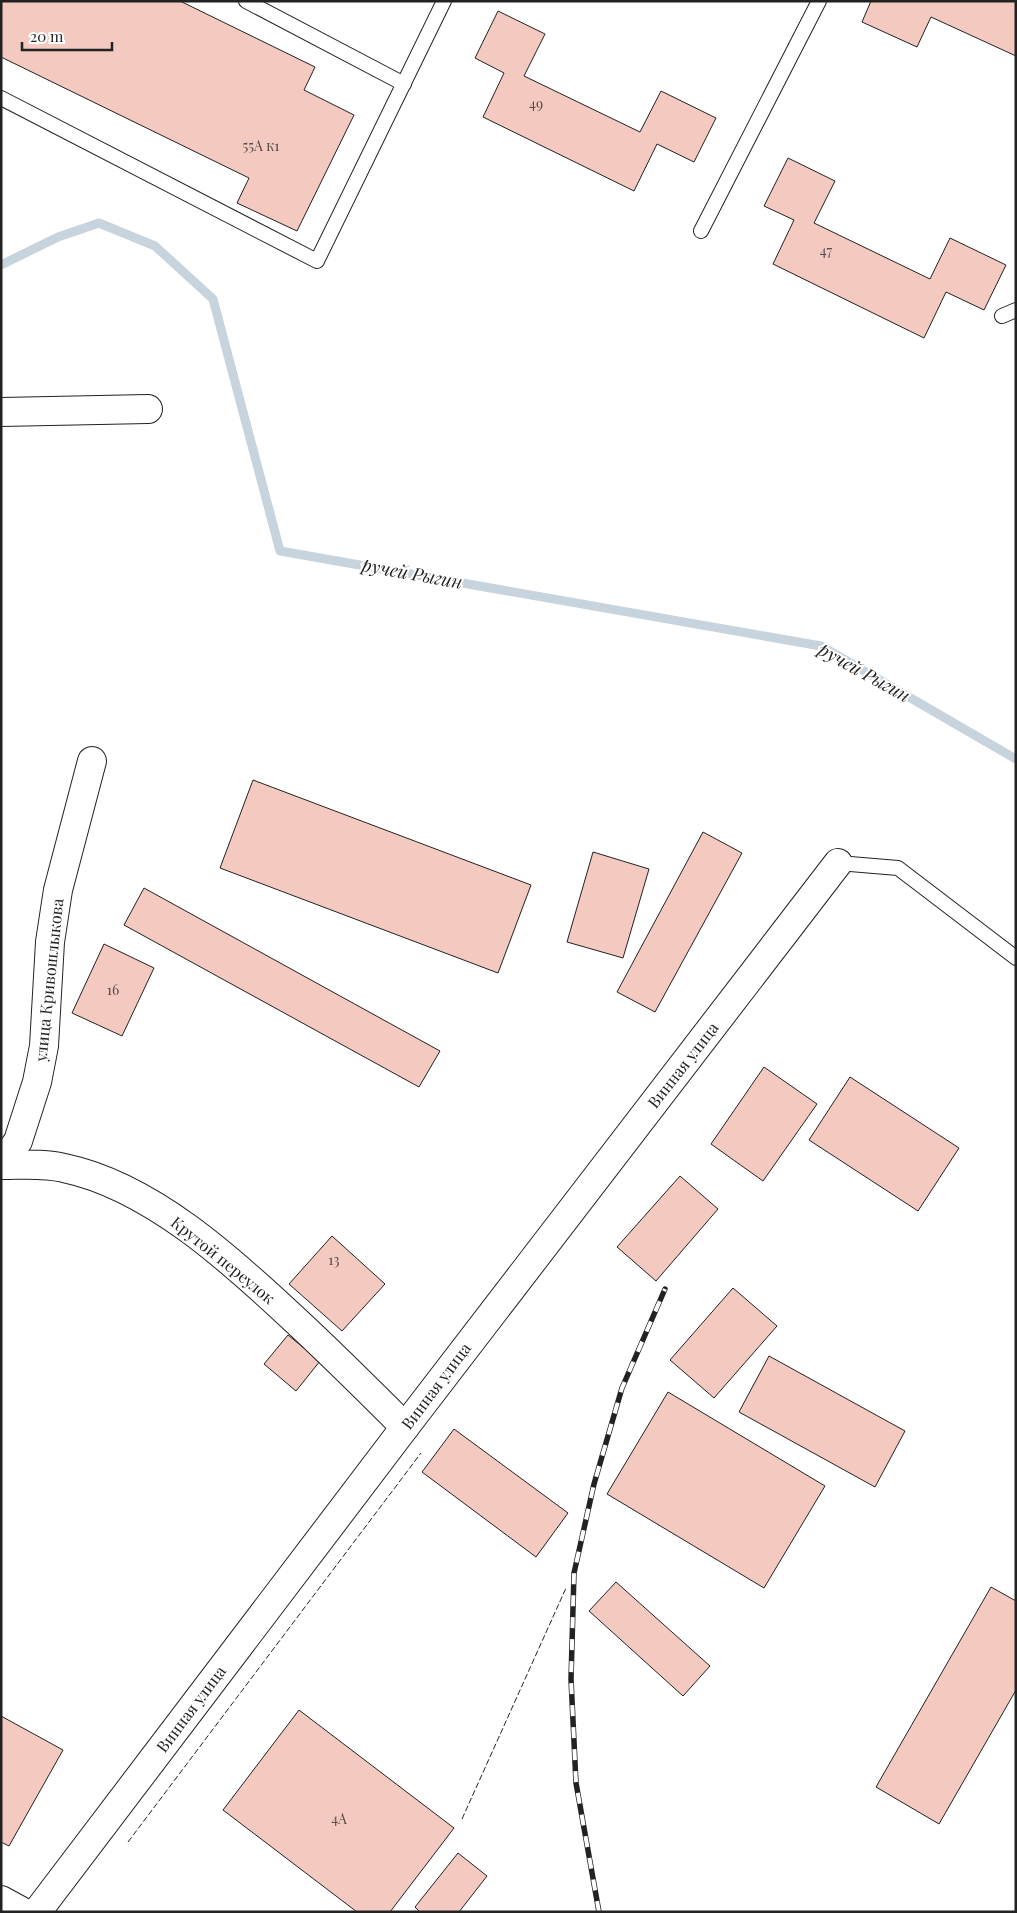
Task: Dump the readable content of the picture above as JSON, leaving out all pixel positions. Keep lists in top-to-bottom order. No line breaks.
{"streets":{"street":["улица Кривошлыкова","Винная улица","Крутой переулок"]},"crossings":[["улица Кривошлыкова","Крутой переулок"],["Винная улица","Крутой переулок"]],"water":["ручей Рыгин"],"house_numbers":["49","55А к1","47","16","13","4А"],"scale_bar":"20 m"}
